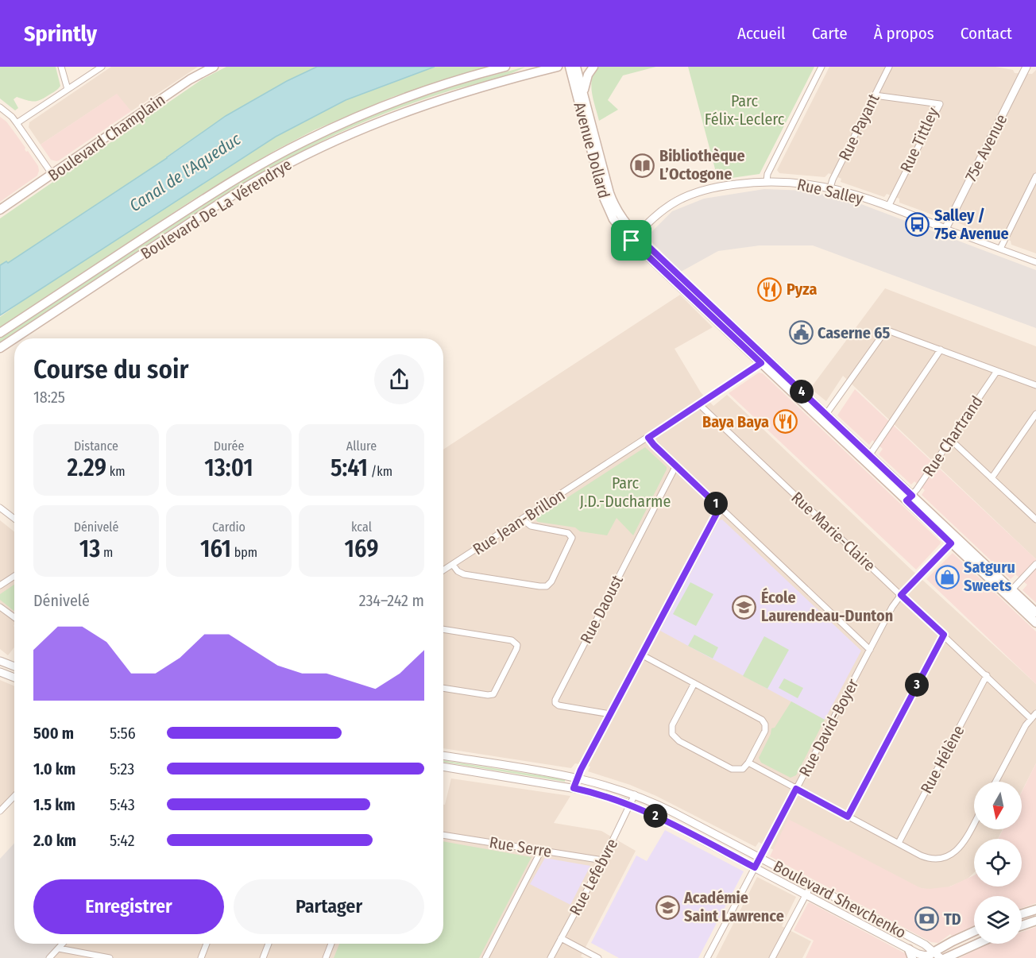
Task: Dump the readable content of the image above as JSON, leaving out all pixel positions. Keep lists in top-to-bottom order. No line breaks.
{"streets":{"main road":["Boulevard Champlain","Avenue Dollard","Boulevard De La Vérendrye"],"street":["Rue Payant","Rue Tittley","75e Avenue","Rue Salley","Rue Chartrand","Rue Jean-Brillon","Rue Marie-Claire","Rue Daoust","Rue David-Boyer","Rue Hélène","Rue Serre","Rue Lefebvre","Boulevard Shevchenko"]},"crossings":[["Rue Payant","Rue Tittley"],["Rue Payant","Rue Salley"],["Rue Tittley","Rue Salley"],["75e Avenue","Rue Salley"],["Avenue Dollard","Rue Salley"],["Avenue Dollard","Rue Chartrand"],["Avenue Dollard","Rue Jean-Brillon"],["Avenue Dollard","Rue David-Boyer"],["Rue Jean-Brillon","Rue Marie-Claire"],["Rue Marie-Claire","Rue David-Boyer"],["Rue Marie-Claire","Rue Hélène"],["Rue David-Boyer","Boulevard Shevchenko"],["Rue Serre","Rue Lefebvre"],["Rue Lefebvre","Boulevard Shevchenko"]],"water":["Canal de l'Aqueduc"],"parks":["Parc Félix-Leclerc","Parc J.D.-Ducharme"],"places":{"library":["Bibliothèque L’Octogone"],"bus stop":["Salley / 75e Avenue"],"restaurant":["Pyza","Baya Baya"],"public building":["Caserne 65"],"shop":["Satguru Sweets"],"school or university":["École Laurendeau-Dunton","Académie Saint Lawrence"],"bank":["TD"]},"north":"bottom","page":{"header":"Sprintly","nav":["Accueil","Carte","À propos","Contact"],"heading":["Course du soir","18:25"],"pins":["4","1","3","2"],"stats":[["Distance","2.29 km"],["Durée","13:01"],["Allure","5:41 /km"],["Dénivelé","13 m"],["Cardio","161 bpm"],["kcal","169"]],"chart":["Dénivelé","234–242 m"],"list":[{"name":"500 m","note":"5:56"},{"name":"1.0 km","note":"5:23"},{"name":"1.5 km","note":"5:43"},{"name":"2.0 km","note":"5:42"}],"buttons":["Enregistrer","Partager"]}}
